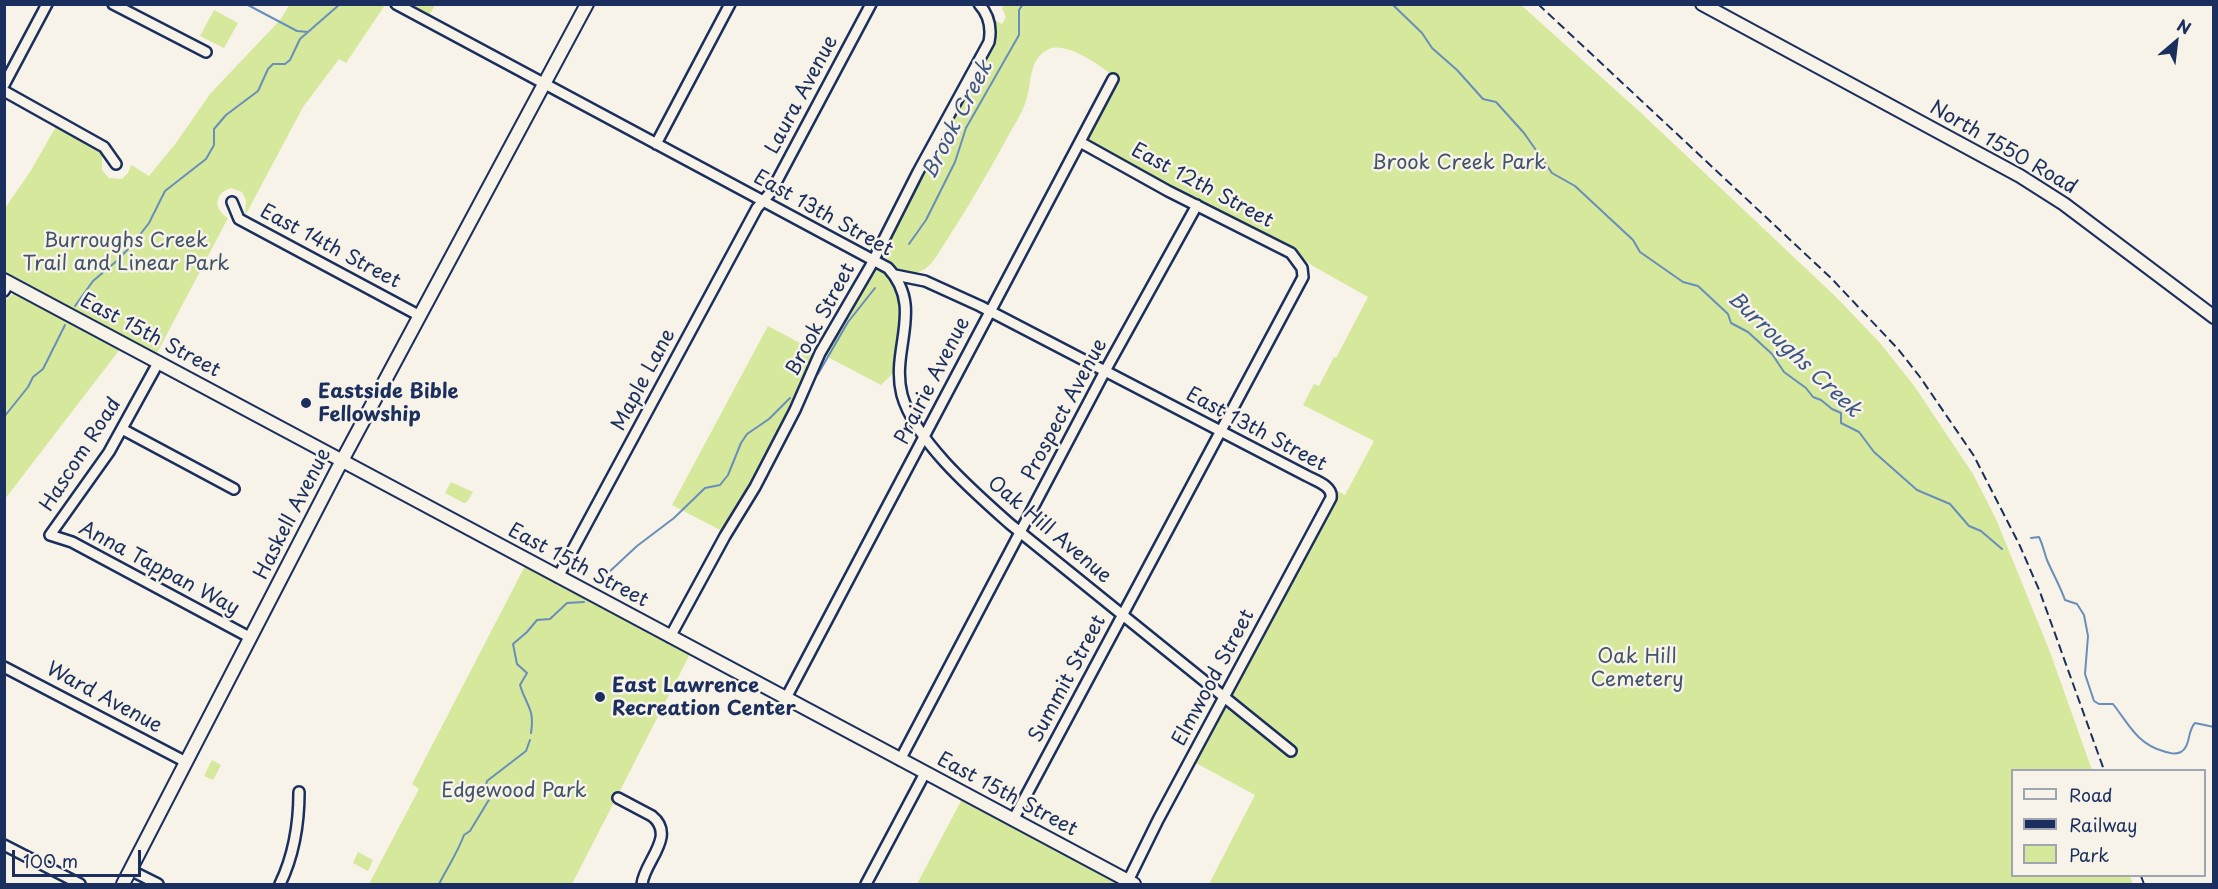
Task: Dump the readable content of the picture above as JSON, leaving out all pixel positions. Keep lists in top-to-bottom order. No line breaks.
{"streets":{"main road":["North 1550 Road","East 15th Street","Haskell Avenue"],"street":["Laura Avenue","East 12th Street","East 13th Street","East 14th Street","Brook Street","Maple Lane","Prairie Avenue","Prospect Avenue","Hascom Road","Oak Hill Avenue","Anna Tappan Way","Elmwood Street","Summit Street","Ward Avenue"]},"crossings":[["Laura Avenue","East 13th Street"],["Laura Avenue","Maple Lane"],["East 12th Street","Prairie Avenue"],["East 12th Street","Prospect Avenue"],["East 12th Street","Summit Street"],["East 13th Street","Brook Street"],["East 13th Street","Maple Lane"],["East 13th Street","Prairie Avenue"],["East 13th Street","Prospect Avenue"],["East 13th Street","Haskell Avenue"],["East 13th Street","Oak Hill Avenue"],["East 13th Street","Elmwood Street"],["East 13th Street","Summit Street"],["East 14th Street","Haskell Avenue"],["Brook Street","East 15th Street"],["East 15th Street","Maple Lane"],["East 15th Street","Prairie Avenue"],["East 15th Street","Prospect Avenue"],["East 15th Street","Hascom Road"],["East 15th Street","Haskell Avenue"],["East 15th Street","Elmwood Street"],["East 15th Street","Summit Street"],["Prairie Avenue","Oak Hill Avenue"],["Prospect Avenue","Oak Hill Avenue"],["Hascom Road","Anna Tappan Way"],["Haskell Avenue","Anna Tappan Way"],["Haskell Avenue","Ward Avenue"],["Oak Hill Avenue","Elmwood Street"],["Oak Hill Avenue","Summit Street"]],"water":["Brook Creek","Burroughs Creek"],"parks":["Brook Creek Park","Burroughs Creek Trail and Linear Park","Oak Hill Cemetery","Edgewood Park"],"places":["Eastside Bible Fellowship","East Lawrence Recreation Center"],"legend":["Road","Railway","Park"],"scale_bar":"100 m","north":"top right"}
